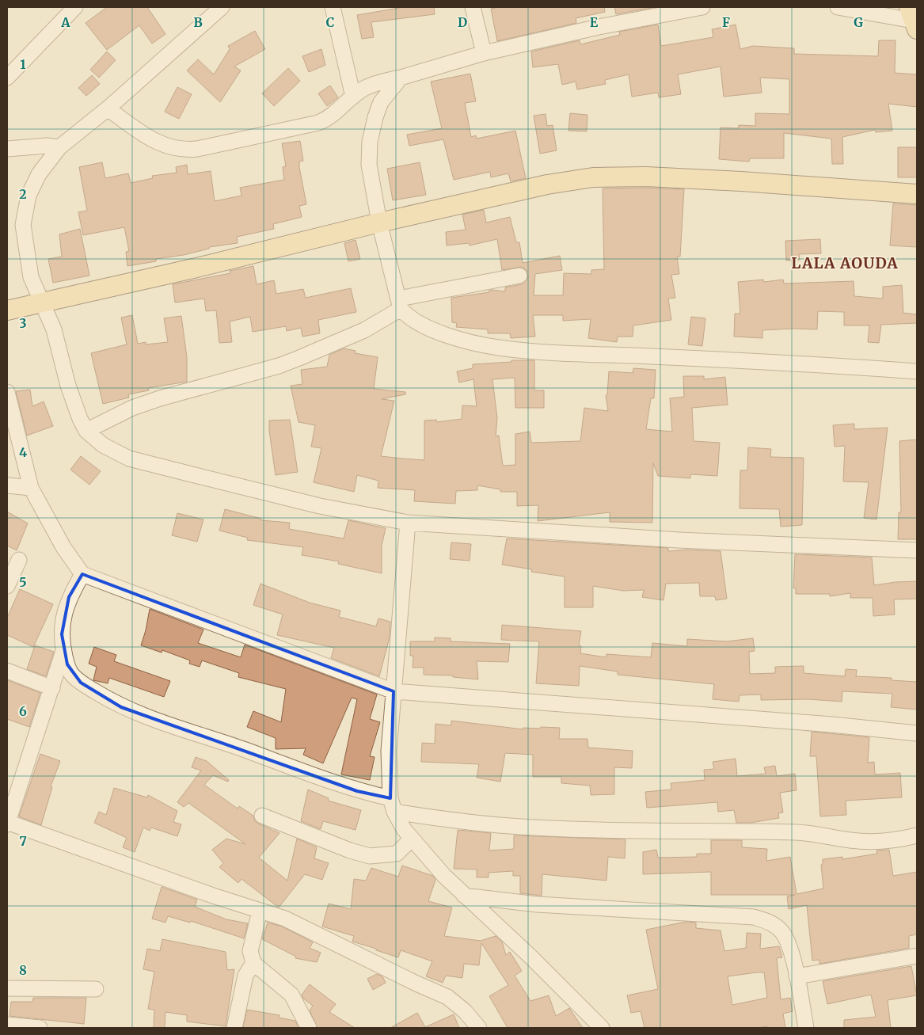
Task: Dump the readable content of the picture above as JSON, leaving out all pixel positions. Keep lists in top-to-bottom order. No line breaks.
{"districts":["LALA AOUDA"],"grid":{"columns":["A","B","C","D","E","F","G"],"rows":["1","2","3","4","5","6","7","8"]}}
